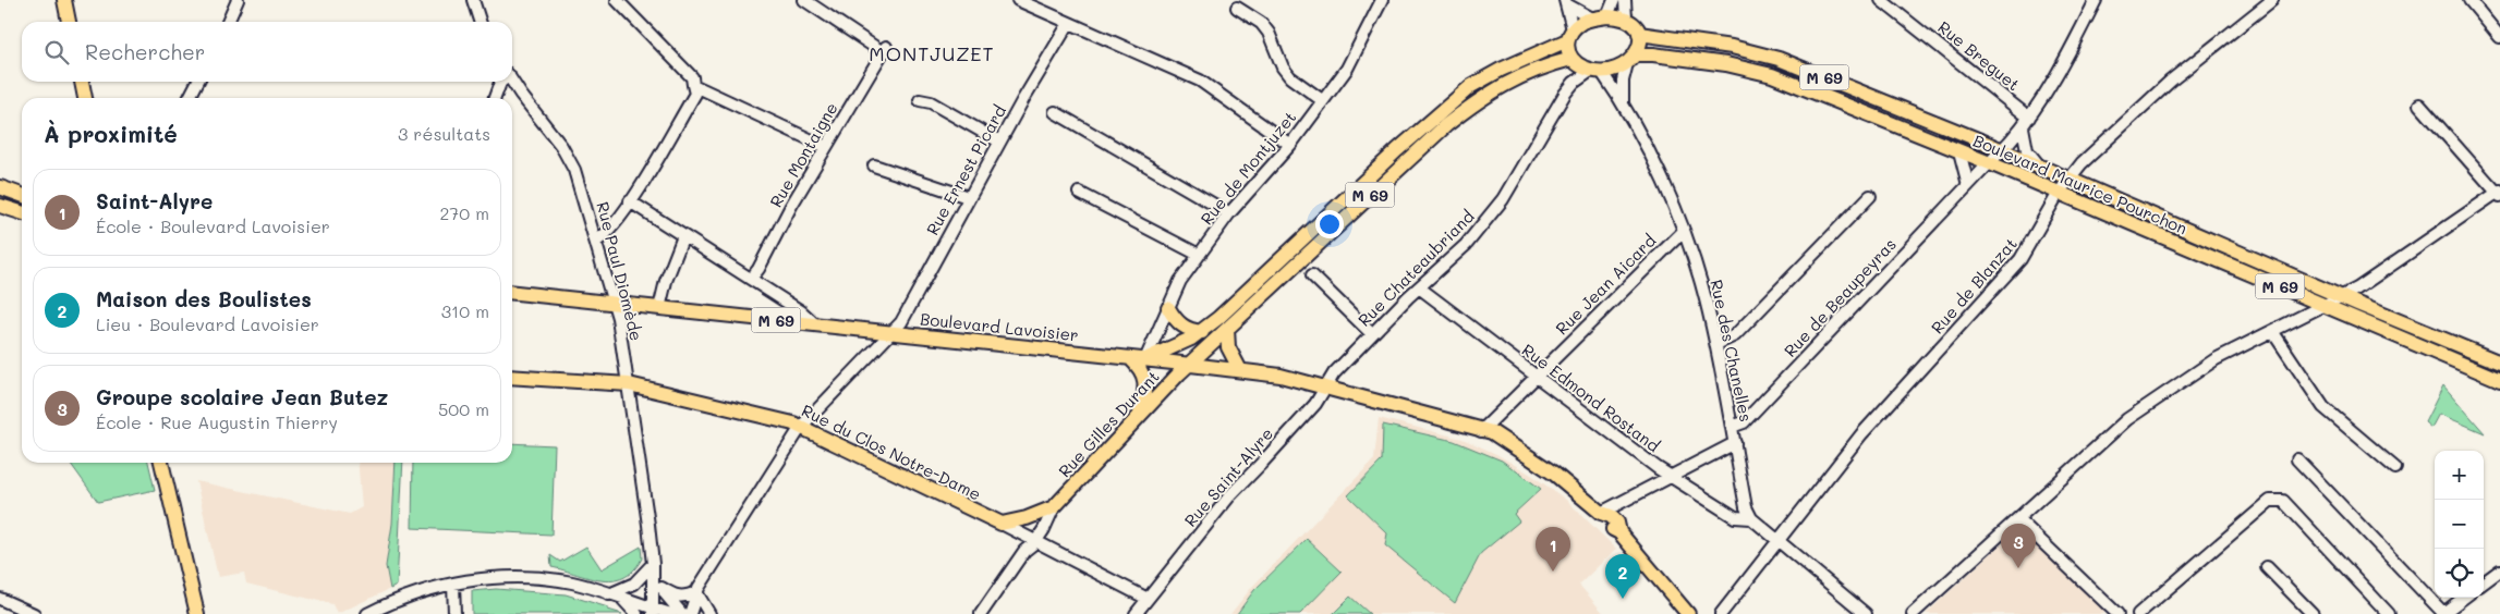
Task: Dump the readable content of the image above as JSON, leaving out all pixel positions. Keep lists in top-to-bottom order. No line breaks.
{"streets":{"main road":["M 69","Boulevard Maurice Pourchon","Boulevard Lavoisier","Rue Gilles Durant","Rue du Clos Notre-Dame"],"street":["Rue Breguet","Rue Montaigne","Rue de Montjuzet","Rue Ernest Picard","Rue Chateaubriand","Rue Paul Diomède","Rue Jean Aicard","Rue de Blanzat","Rue de Beaupeyras","Rue des Chanelles","Rue Edmond Rostand","Rue Saint-Alyre"]},"crossings":[["Rue Breguet","Rue de Beaupeyras"],["M 69","Rue de Montjuzet"],["M 69","Boulevard Maurice Pourchon"],["M 69","Rue Chateaubriand"],["M 69","Boulevard Lavoisier"],["M 69","Rue des Chanelles"],["M 69","Rue Gilles Durant"],["Rue de Montjuzet","Boulevard Lavoisier"],["Rue Ernest Picard","Boulevard Lavoisier"],["Rue Ernest Picard","Rue du Clos Notre-Dame"],["Boulevard Maurice Pourchon","Rue Chateaubriand"],["Boulevard Maurice Pourchon","Rue de Blanzat"],["Boulevard Maurice Pourchon","Rue de Beaupeyras"],["Boulevard Maurice Pourchon","Rue des Chanelles"],["Rue Chateaubriand","Boulevard Lavoisier"],["Rue Chateaubriand","Rue des Chanelles"],["Rue Chateaubriand","Rue Edmond Rostand"],["Rue Chateaubriand","Rue Saint-Alyre"],["Rue Paul Diomède","Boulevard Lavoisier"],["Rue Paul Diomède","Rue du Clos Notre-Dame"],["Rue Jean Aicard","Boulevard Lavoisier"],["Rue Jean Aicard","Rue des Chanelles"],["Rue Jean Aicard","Rue Edmond Rostand"],["Rue de Beaupeyras","Rue des Chanelles"],["Boulevard Lavoisier","Rue Gilles Durant"],["Boulevard Lavoisier","Rue Saint-Alyre"],["Rue des Chanelles","Rue Edmond Rostand"],["Rue Gilles Durant","Rue du Clos Notre-Dame"],["Rue du Clos Notre-Dame","Rue Saint-Alyre"]],"districts":["MONTJUZET"],"page":{"search":"Rechercher","heading":["À proximité","3 résultats"],"list":[{"mark":"1","name":"Saint-Alyre","note":"École · Boulevard Lavoisier","value":"270 m"},{"mark":"2","name":"Maison des Boulistes","note":"Lieu · Boulevard Lavoisier","value":"310 m"},{"mark":"3","name":"Groupe scolaire Jean Butez","note":"École · Rue Augustin Thierry","value":"500 m"}],"map_buttons":["+","−"],"pins":["3","1","2"]}}
